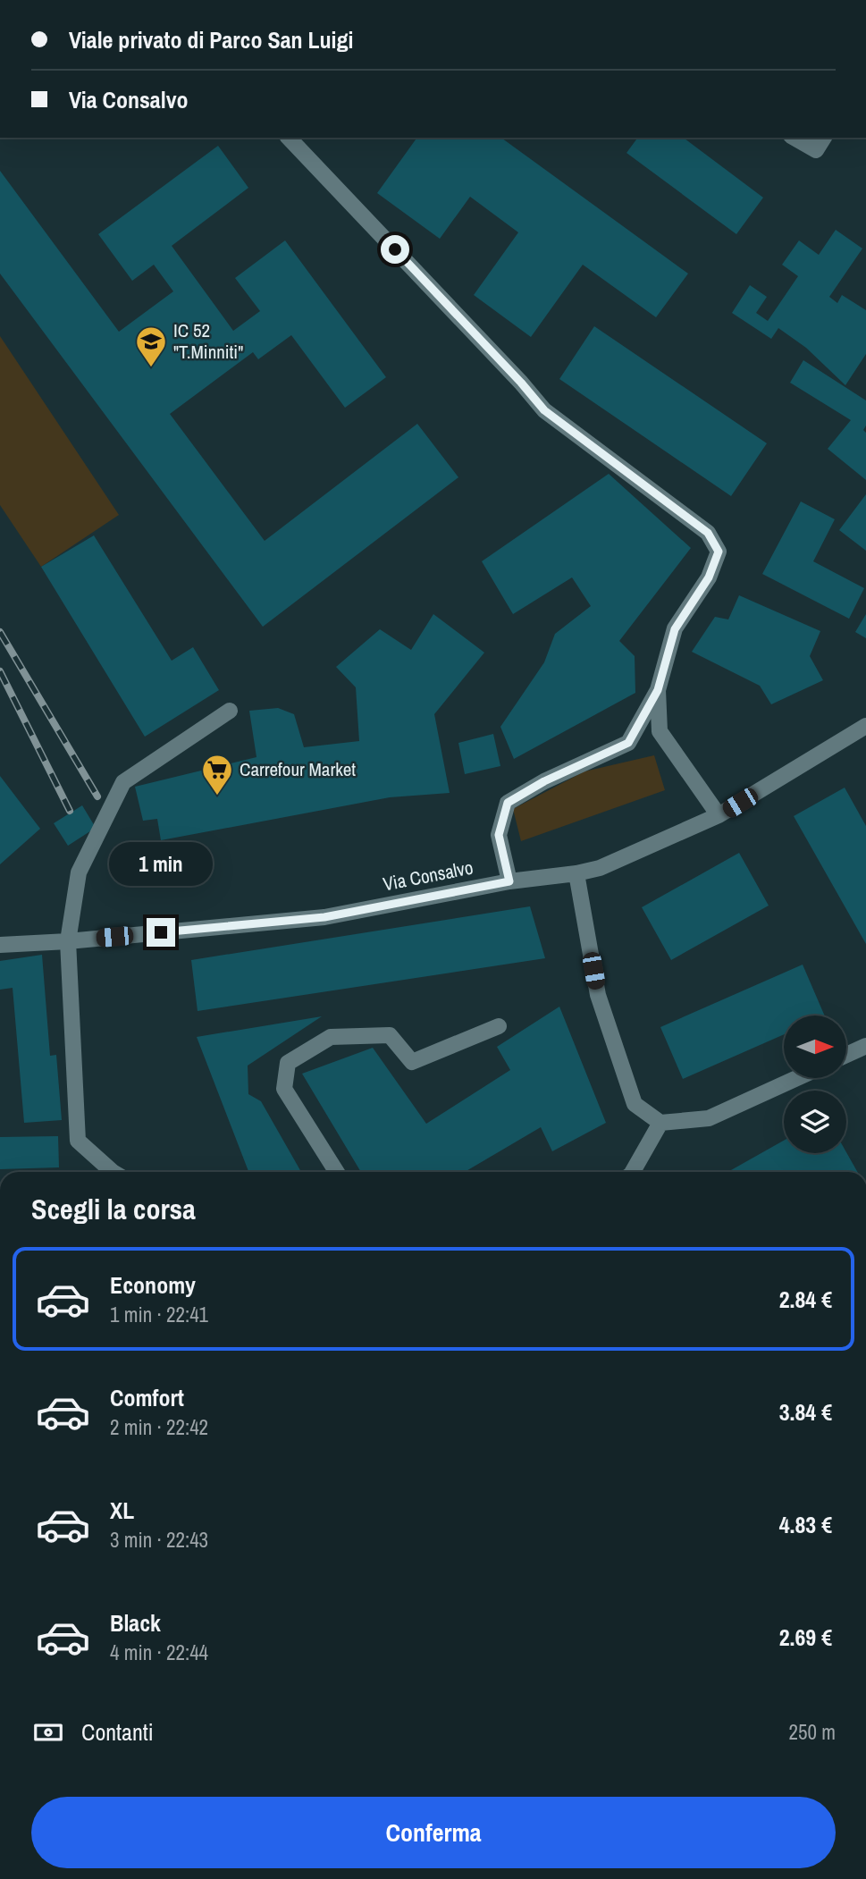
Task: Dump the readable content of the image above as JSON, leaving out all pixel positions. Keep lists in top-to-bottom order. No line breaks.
{"streets":{"street":["Via Consalvo"]},"places":{"school or university":["IC 52 \"T.Minniti\""],"supermarket":["Carrefour Market"]},"north":"right","page":{"banner":["Viale privato di Parco San Luigi","Via Consalvo"],"bubble":"1 min","heading":"Scegli la corsa","list":[{"name":"Economy","note":"1 min · 22:41","value":"2.84 €"},{"name":"Comfort","note":"2 min · 22:42","value":"3.84 €"},{"name":"XL","note":"3 min · 22:43","value":"4.83 €"},{"name":"Black","note":"4 min · 22:44","value":"2.69 €"}],"pay":["Contanti","250 m"],"buttons":"Conferma"}}
